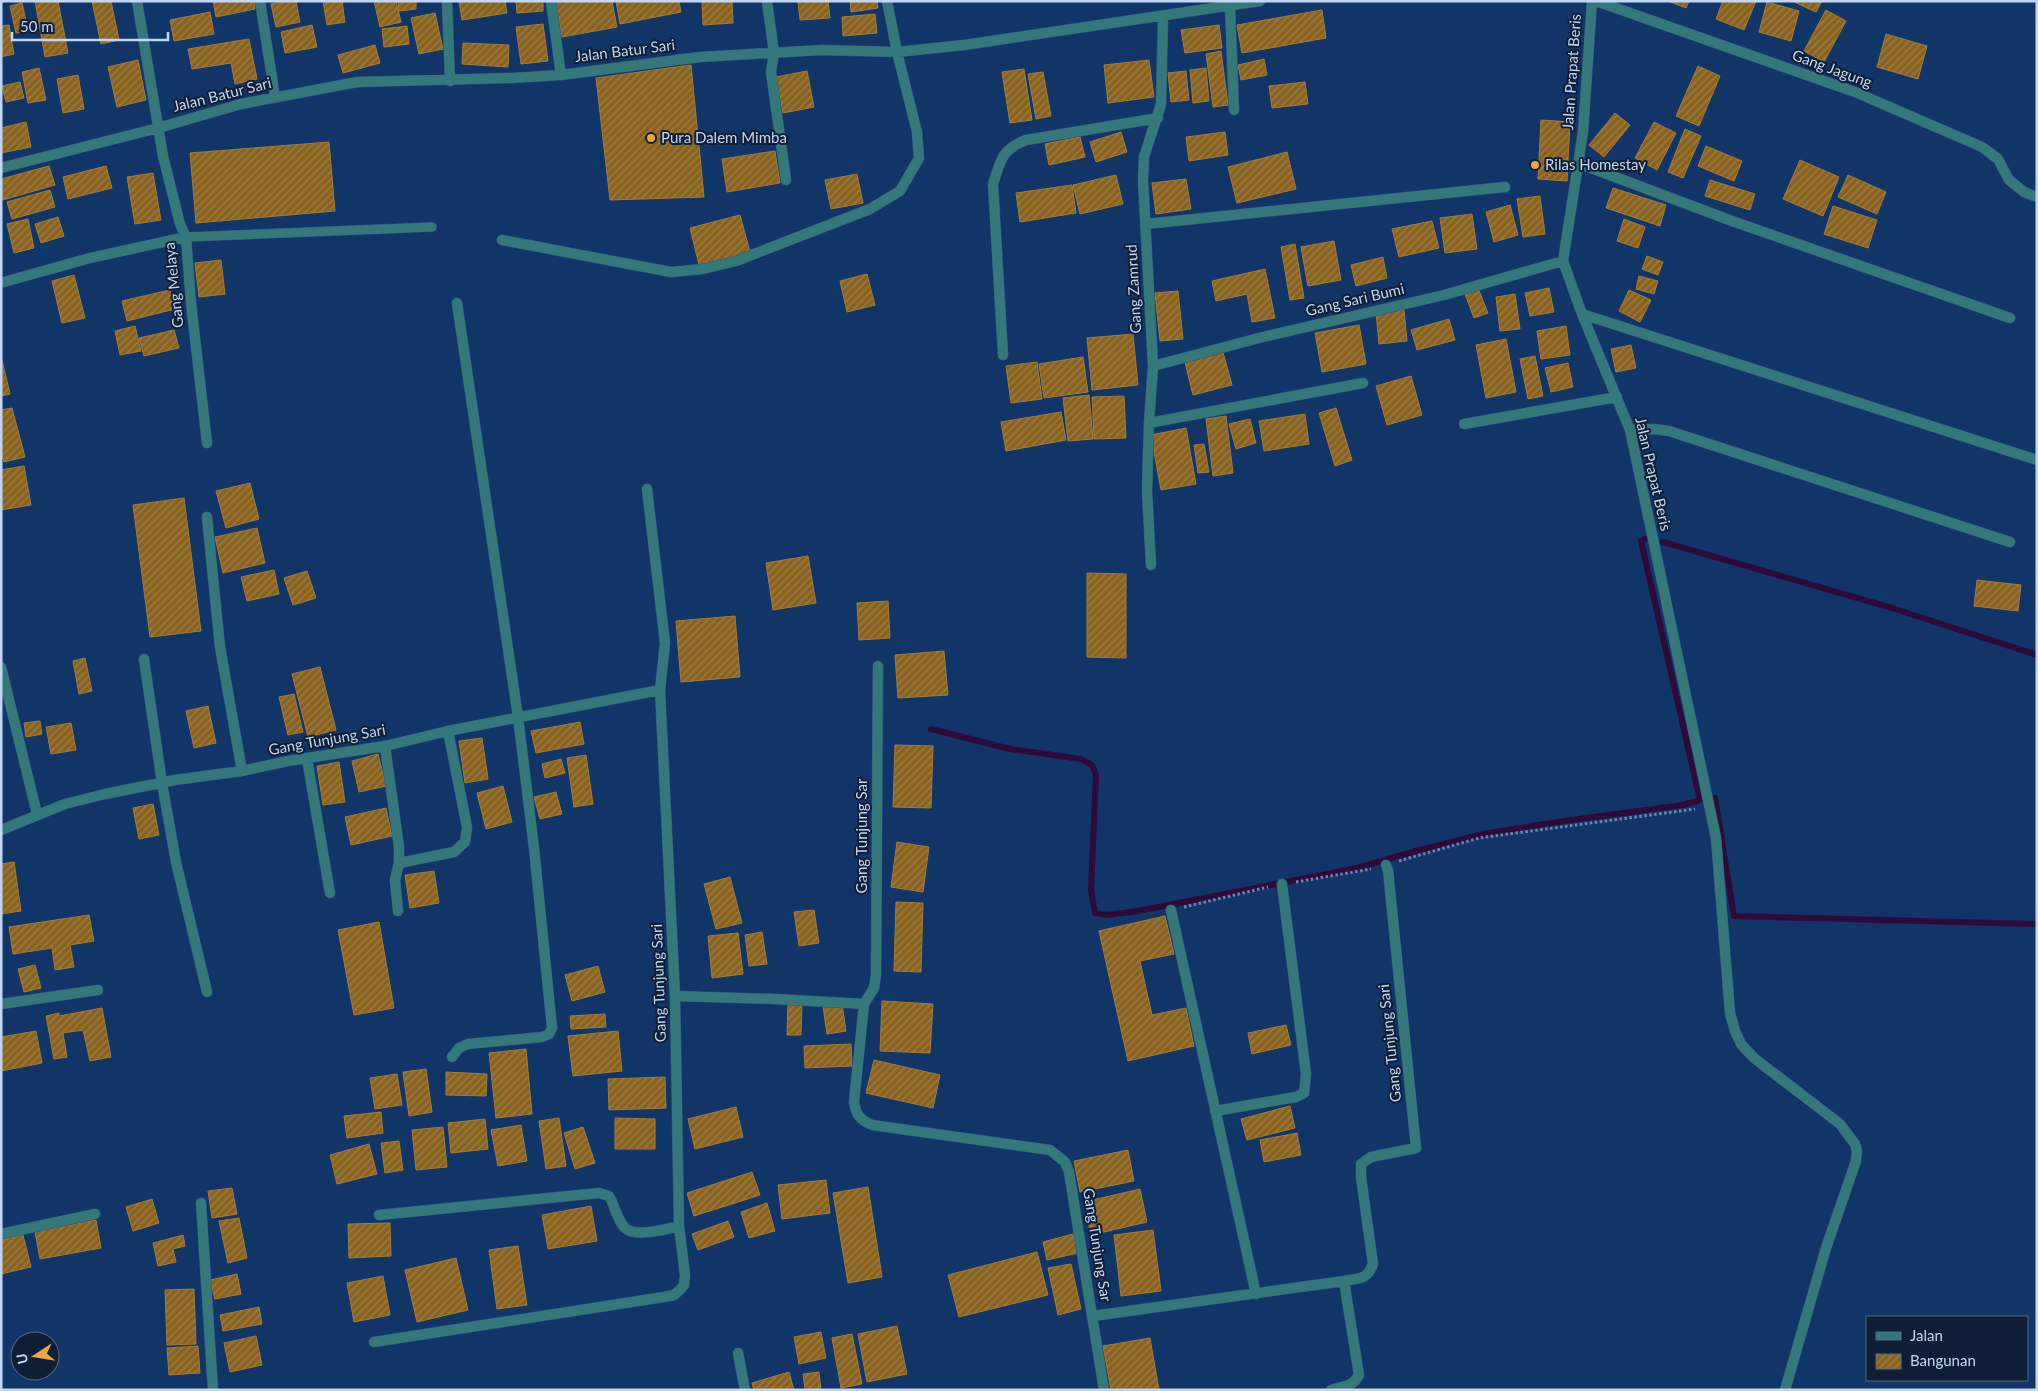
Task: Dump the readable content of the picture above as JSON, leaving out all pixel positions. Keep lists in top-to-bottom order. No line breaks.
{"streets":{"street":["Jalan Batur Sari","Gang Jagung","Jalan Prapat Beris","Gang Melaya","Gang Zamrud","Gang Sari Bumi","Gang Tunjung Sari","Gang Tunjung Sar"]},"crossings":[["Jalan Batur Sari","Gang Melaya"],["Jalan Batur Sari","Gang Zamrud"],["Gang Jagung","Jalan Prapat Beris"],["Jalan Prapat Beris","Gang Sari Bumi"],["Gang Zamrud","Gang Sari Bumi"],["Gang Tunjung Sari","Gang Tunjung Sar"]],"places":["Pura Dalem Mimba","Rilas Homestay"],"legend":["Jalan","Bangunan"],"scale_bar":"50 m","north":"left"}
